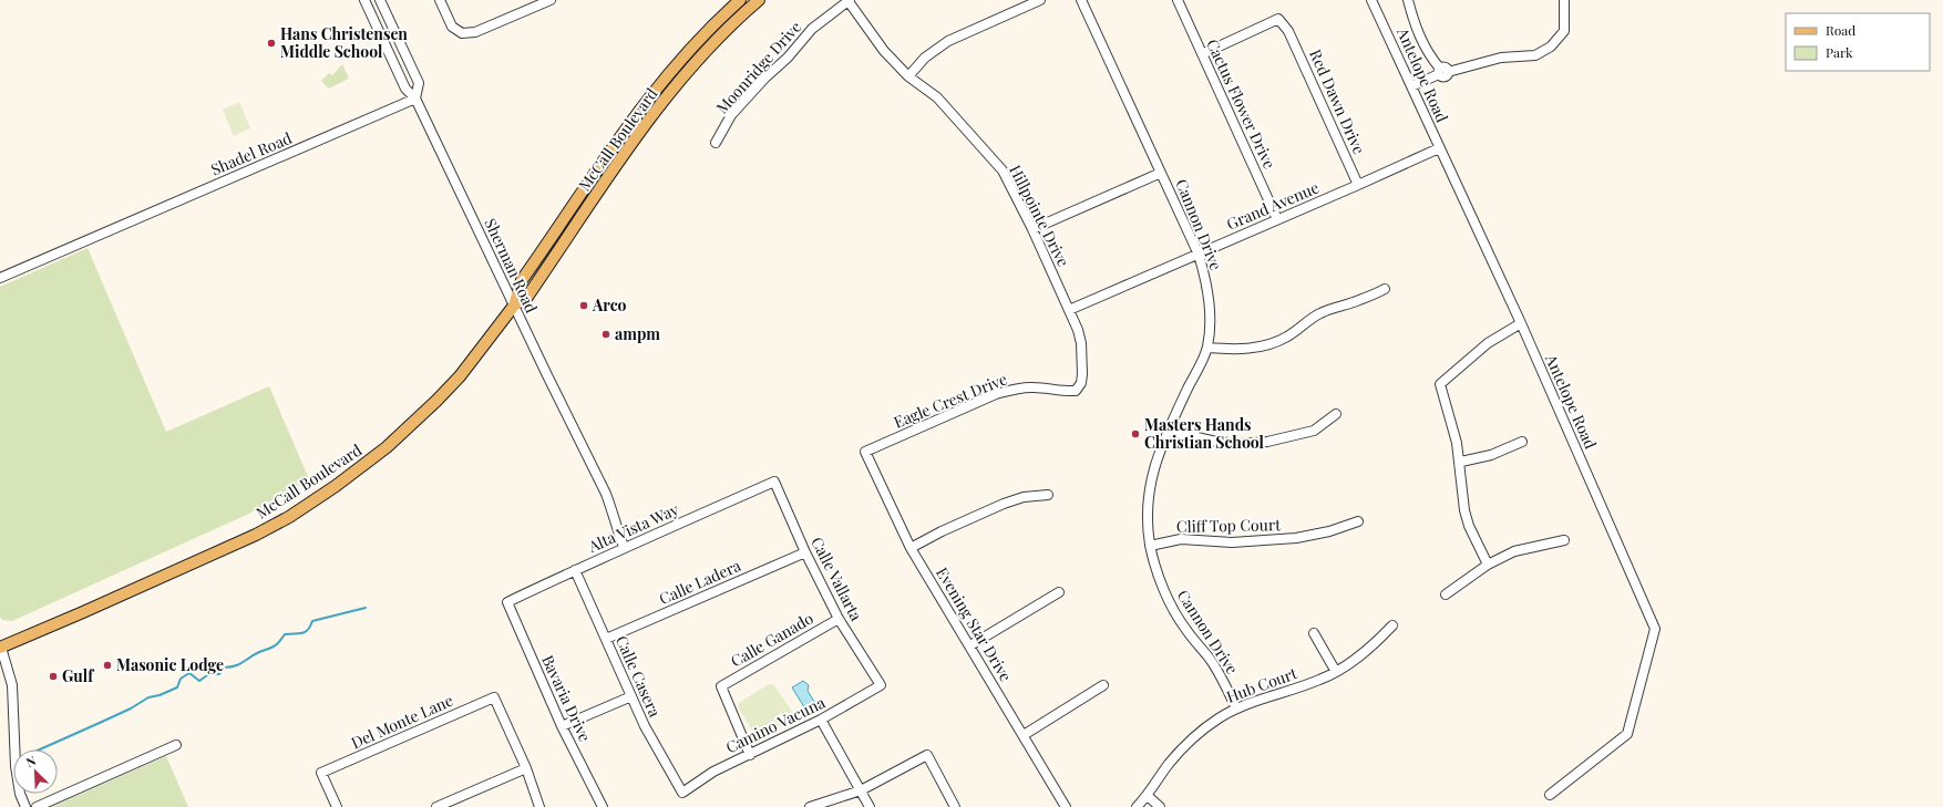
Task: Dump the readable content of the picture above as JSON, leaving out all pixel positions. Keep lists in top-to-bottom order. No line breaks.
{"streets":{"main road":["McCall Boulevard"],"street":["Moonridge Drive","Antelope Road","Red Dawn Drive","Cactus Flower Drive","Shadel Road","Grand Avenue","Hillpointe Drive","Cannon Drive","Sherman Road","Eagle Crest Drive","Cliff Top Court","Alta Vista Way","Calle Vallarta","Calle Ladera","Evening Star Drive","Calle Ganado","Calle Casera","Hub Court","Bavaria Drive","Del Monte Lane","Camino Vacuna"]},"crossings":[["Moonridge Drive","Hillpointe Drive"],["Antelope Road","Grand Avenue"],["Red Dawn Drive","Cactus Flower Drive"],["Red Dawn Drive","Grand Avenue"],["Cactus Flower Drive","Grand Avenue"],["McCall Boulevard","Sherman Road"],["Shadel Road","Sherman Road"],["Grand Avenue","Hillpointe Drive"],["Grand Avenue","Cannon Drive"],["Hillpointe Drive","Eagle Crest Drive"],["Cannon Drive","Cliff Top Court"],["Cannon Drive","Hub Court"],["Sherman Road","Alta Vista Way"],["Eagle Crest Drive","Evening Star Drive"],["Alta Vista Way","Calle Vallarta"],["Alta Vista Way","Calle Casera"],["Alta Vista Way","Bavaria Drive"],["Calle Vallarta","Calle Ladera"],["Calle Vallarta","Calle Ganado"],["Calle Vallarta","Camino Vacuna"],["Calle Ladera","Calle Casera"],["Calle Ganado","Camino Vacuna"],["Calle Casera","Camino Vacuna"]],"places":["Hans Christensen Middle School","Arco","ampm","Masters Hands Christian School","Masonic Lodge","Gulf"],"legend":["Road","Park"],"north":"top left"}
